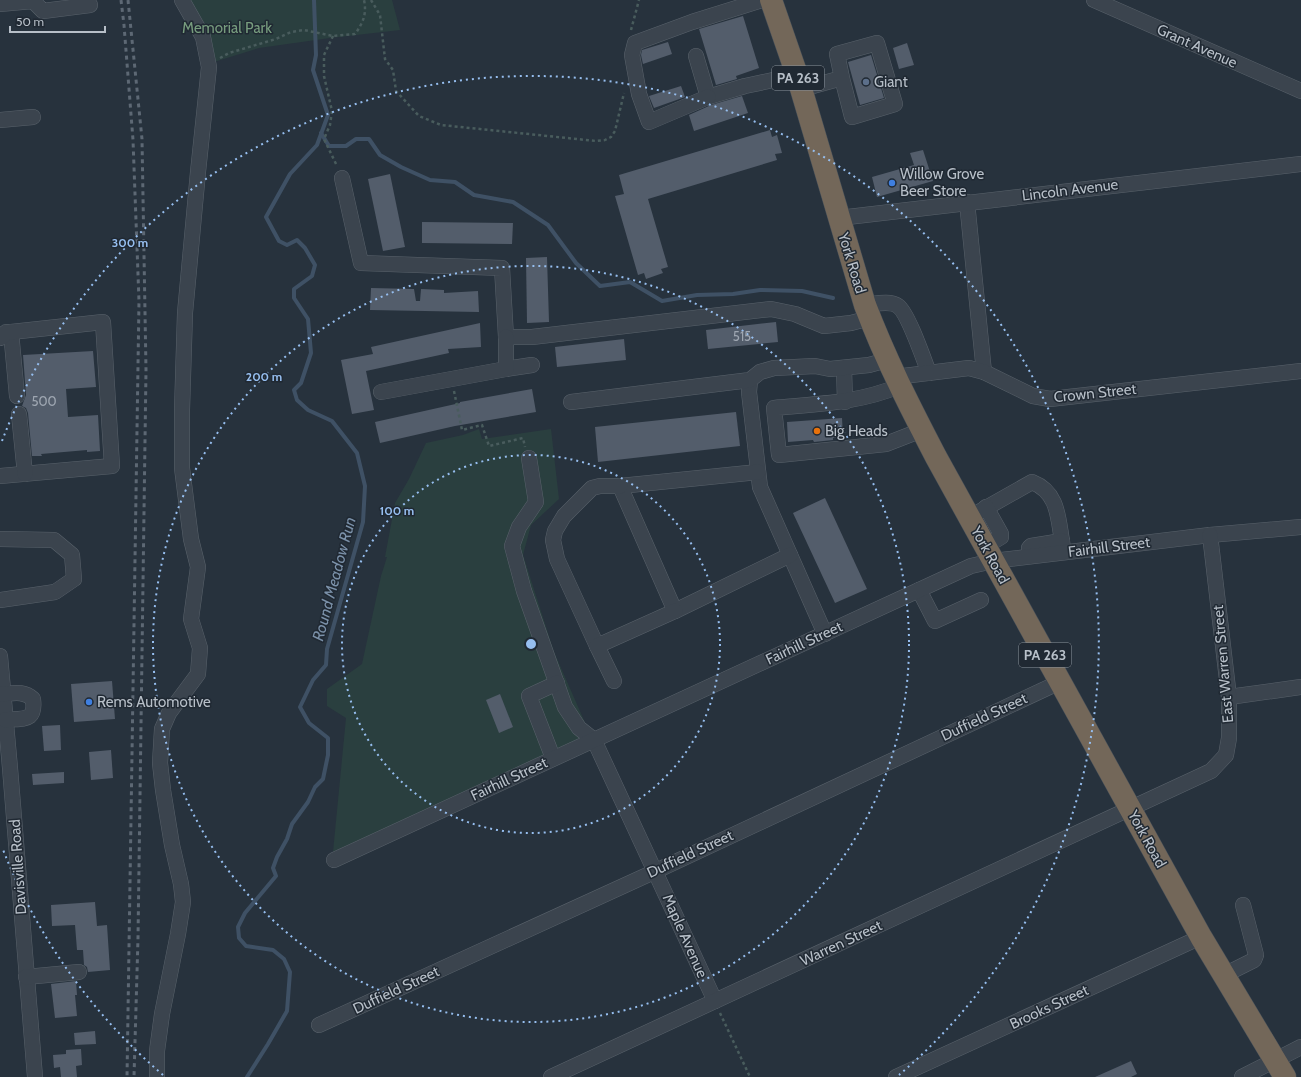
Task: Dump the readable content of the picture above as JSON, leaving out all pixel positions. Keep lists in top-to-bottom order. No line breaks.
{"streets":{"highway":["PA 263","York Road"],"street":["Grant Avenue","Lincoln Avenue","Crown Street","Fairhill Street","East Warren Street","Duffield Street","Davisville Road","Maple Avenue","Warren Street","Brooks Street"]},"crossings":[["Lincoln Avenue","York Road"],["York Road","Crown Street"],["York Road","Fairhill Street"],["York Road","East Warren Street"],["York Road","Duffield Street"],["York Road","Warren Street"],["York Road","Brooks Street"],["Fairhill Street","East Warren Street"],["Fairhill Street","Maple Avenue"],["East Warren Street","Warren Street"],["Duffield Street","Maple Avenue"],["Maple Avenue","Warren Street"]],"water":["Round Meadow Run"],"parks":["Memorial Park"],"places":["Giant","Willow Grove Beer Store","Big Heads","Rems Automotive"],"house_numbers":["515","500"],"scale_bar":"50 m","rings":["300 m","200 m","100 m"]}
